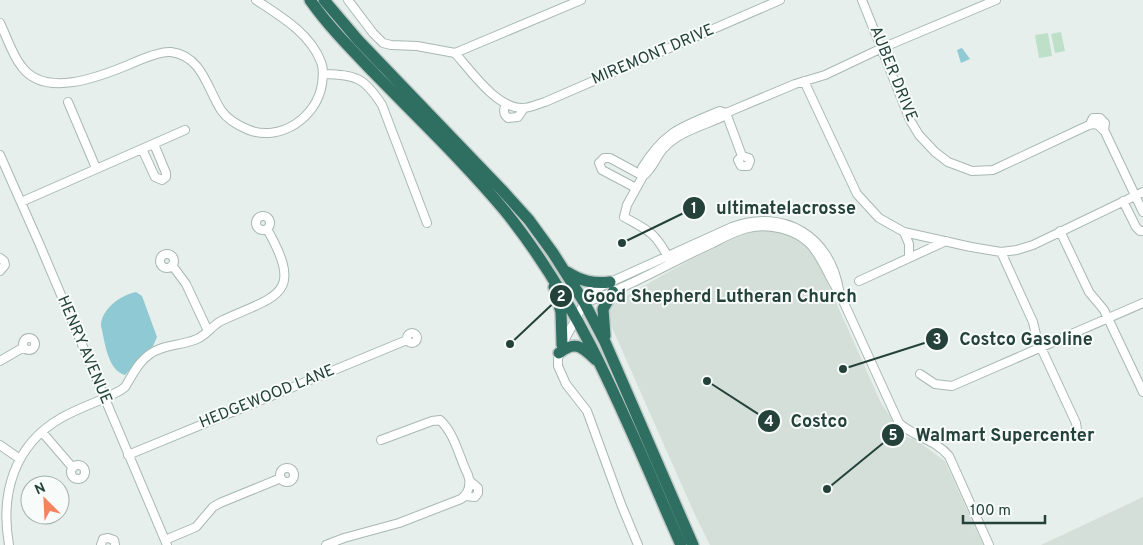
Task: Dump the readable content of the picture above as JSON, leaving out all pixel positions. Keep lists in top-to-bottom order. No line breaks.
{"streets":{"street":["MIREMONT DRIVE","AUBER DRIVE","HENRY AVENUE","HEDGEWOOD LANE"]},"crossings":[["HENRY AVENUE","HEDGEWOOD LANE"]],"places":["ultimatelacrosse","Good Shepherd Lutheran Church","Costco Gasoline","Costco","Walmart Supercenter"],"scale_bar":"100 m","north":"top left"}
